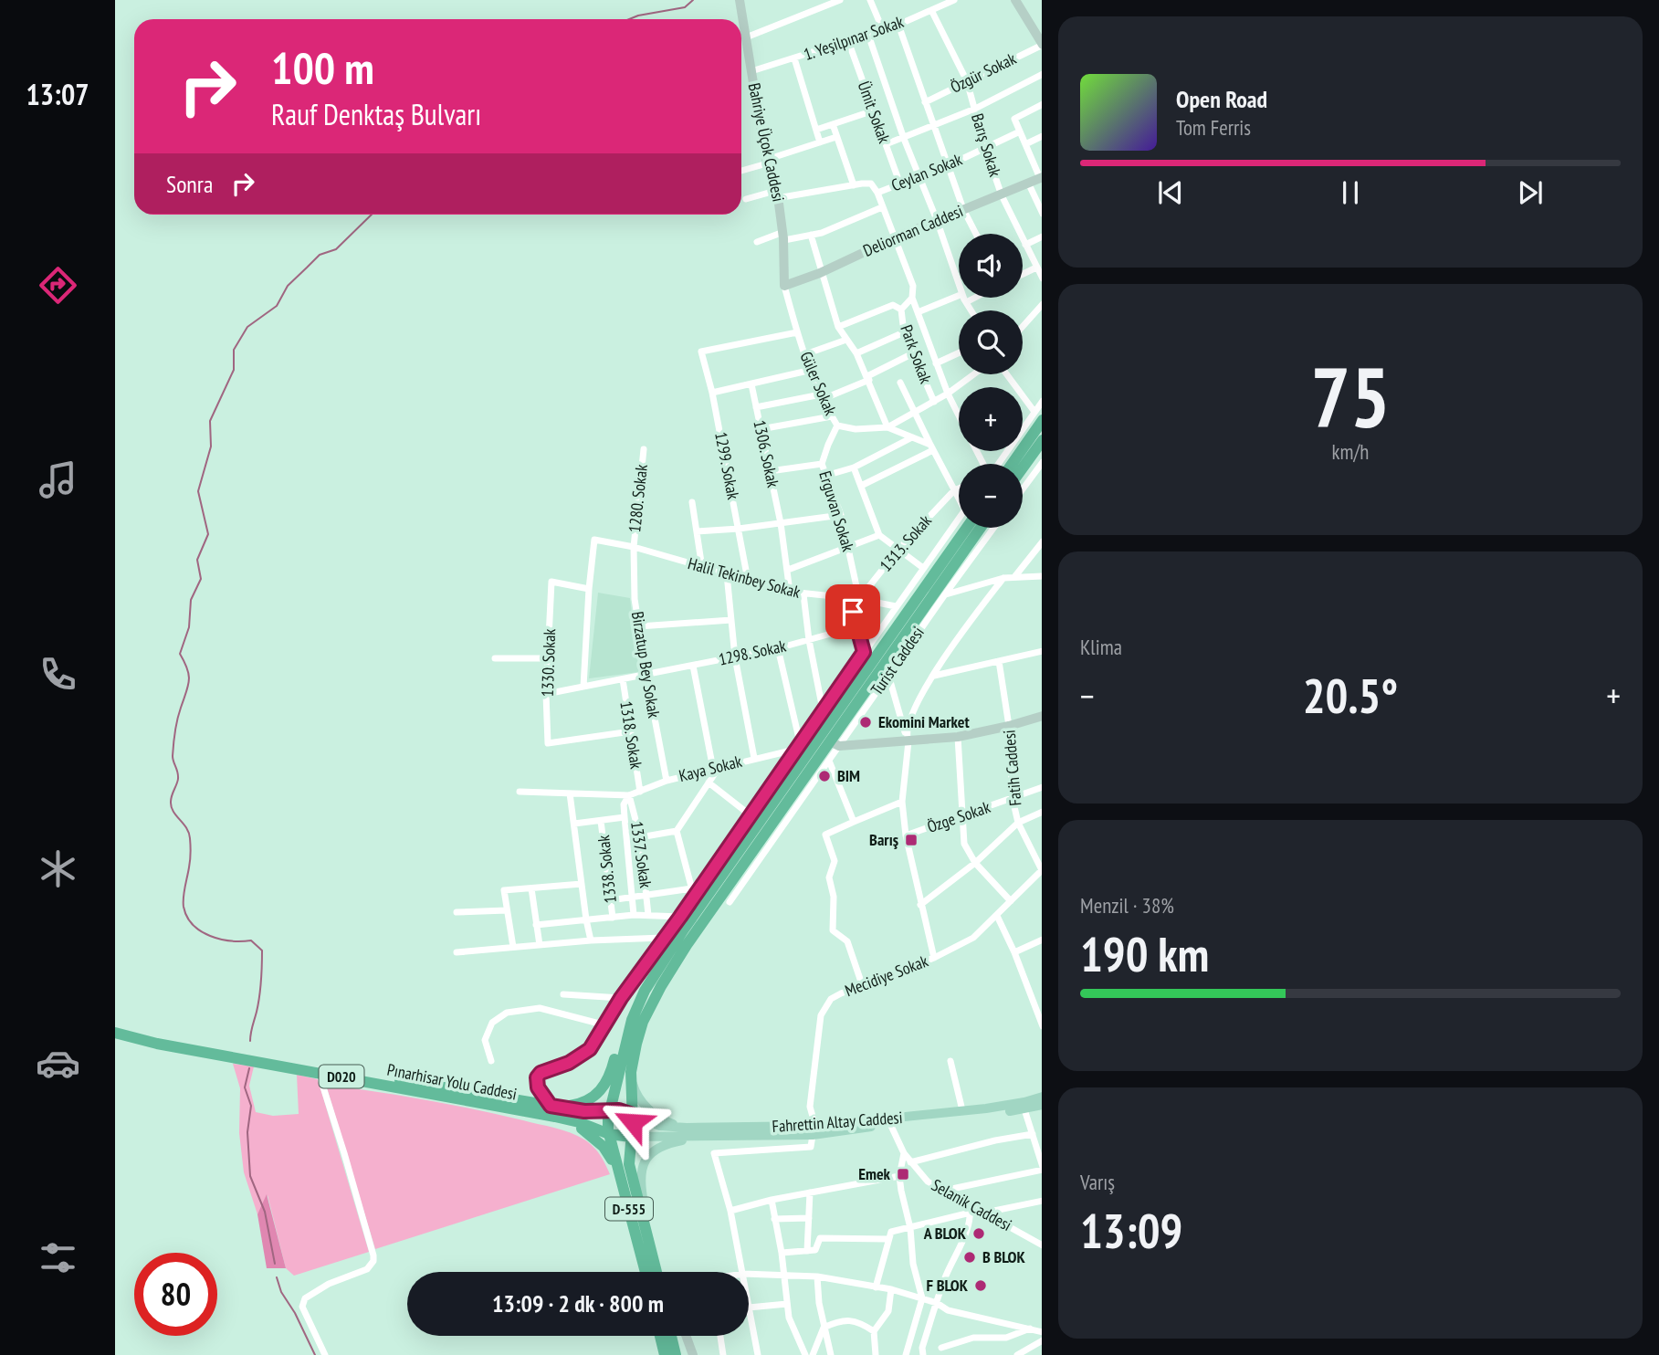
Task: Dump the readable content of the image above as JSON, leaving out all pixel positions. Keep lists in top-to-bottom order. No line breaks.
{"streets":{"highway":["D020","Pınarhisar Yolu Caddesi","D-555"],"main road":["Fahrettin Altay Caddesi"],"street":["1. Yeşilpınar Sokak","Özgür Sokak","Ümit Sokak","Bahriye Üçok Caddesi","Barış Sokak","Ceylan Sokak","Deliorman Caddesi","Park Sokak","Güler Sokak","1306. Sokak","1299. Sokak","1280. Sokak","Erguvan Sokak","1313. Sokak","Halil Tekinbey Sokak","1298. Sokak","Turist Caddesi","1330. Sokak","Birzatup Bey Sokak","1318. Sokak","Fatih Caddesi","Kaya Sokak","Özge Sokak","1337. Sokak","1338. Sokak","Mecidiye Sokak","Selanik Caddesi"]},"crossings":[["1. Yeşilpınar Sokak","Ümit Sokak"],["1. Yeşilpınar Sokak","Bahriye Üçok Caddesi"],["1. Yeşilpınar Sokak","Barış Sokak"],["Özgür Sokak","Barış Sokak"],["Ümit Sokak","Ceylan Sokak"],["Bahriye Üçok Caddesi","Deliorman Caddesi"],["Bahriye Üçok Caddesi","Güler Sokak"],["Barış Sokak","Ceylan Sokak"],["Barış Sokak","Deliorman Caddesi"],["Ceylan Sokak","Deliorman Caddesi"],["Deliorman Caddesi","Güler Sokak"],["Güler Sokak","1299. Sokak"],["Güler Sokak","Erguvan Sokak"],["1306. Sokak","Halil Tekinbey Sokak"],["1299. Sokak","Halil Tekinbey Sokak"],["1280. Sokak","Halil Tekinbey Sokak"],["1280. Sokak","Birzatup Bey Sokak"],["Erguvan Sokak","1313. Sokak"],["Erguvan Sokak","Halil Tekinbey Sokak"],["1313. Sokak","Halil Tekinbey Sokak"],["Halil Tekinbey Sokak","1330. Sokak"],["Halil Tekinbey Sokak","Birzatup Bey Sokak"],["1298. Sokak","1330. Sokak"],["1298. Sokak","Birzatup Bey Sokak"],["1298. Sokak","1318. Sokak"],["Turist Caddesi","D-555"],["1330. Sokak","1318. Sokak"],["Birzatup Bey Sokak","Kaya Sokak"],["1318. Sokak","Kaya Sokak"],["Fatih Caddesi","Özge Sokak"],["Kaya Sokak","1337. Sokak"],["Kaya Sokak","D-555"],["Mecidiye Sokak","Fahrettin Altay Caddesi"],["Pınarhisar Yolu Caddesi","Fahrettin Altay Caddesi"],["Pınarhisar Yolu Caddesi","D-555"],["Fahrettin Altay Caddesi","Selanik Caddesi"],["Fahrettin Altay Caddesi","D-555"]],"places":{"other":["Ekomini Market","BIM","A BLOK","B BLOK","F BLOK"],"transit":["Barış","Emek"]},"page":{"tabs":"13:07","turn":["100 m","Rauf Denktaş Bulvarı"],"song":["Open Road","Tom Ferris"],"then":"Sonra","map_buttons":["+","−"],"tile":[["75","km/h"],"Klima",["Menzil · 38%","190 km"],["Varış","13:09"]],"heat":["−","20.5°","+"],"limit":"80","trip":"13:09 · 2 dk · 800 m"}}
